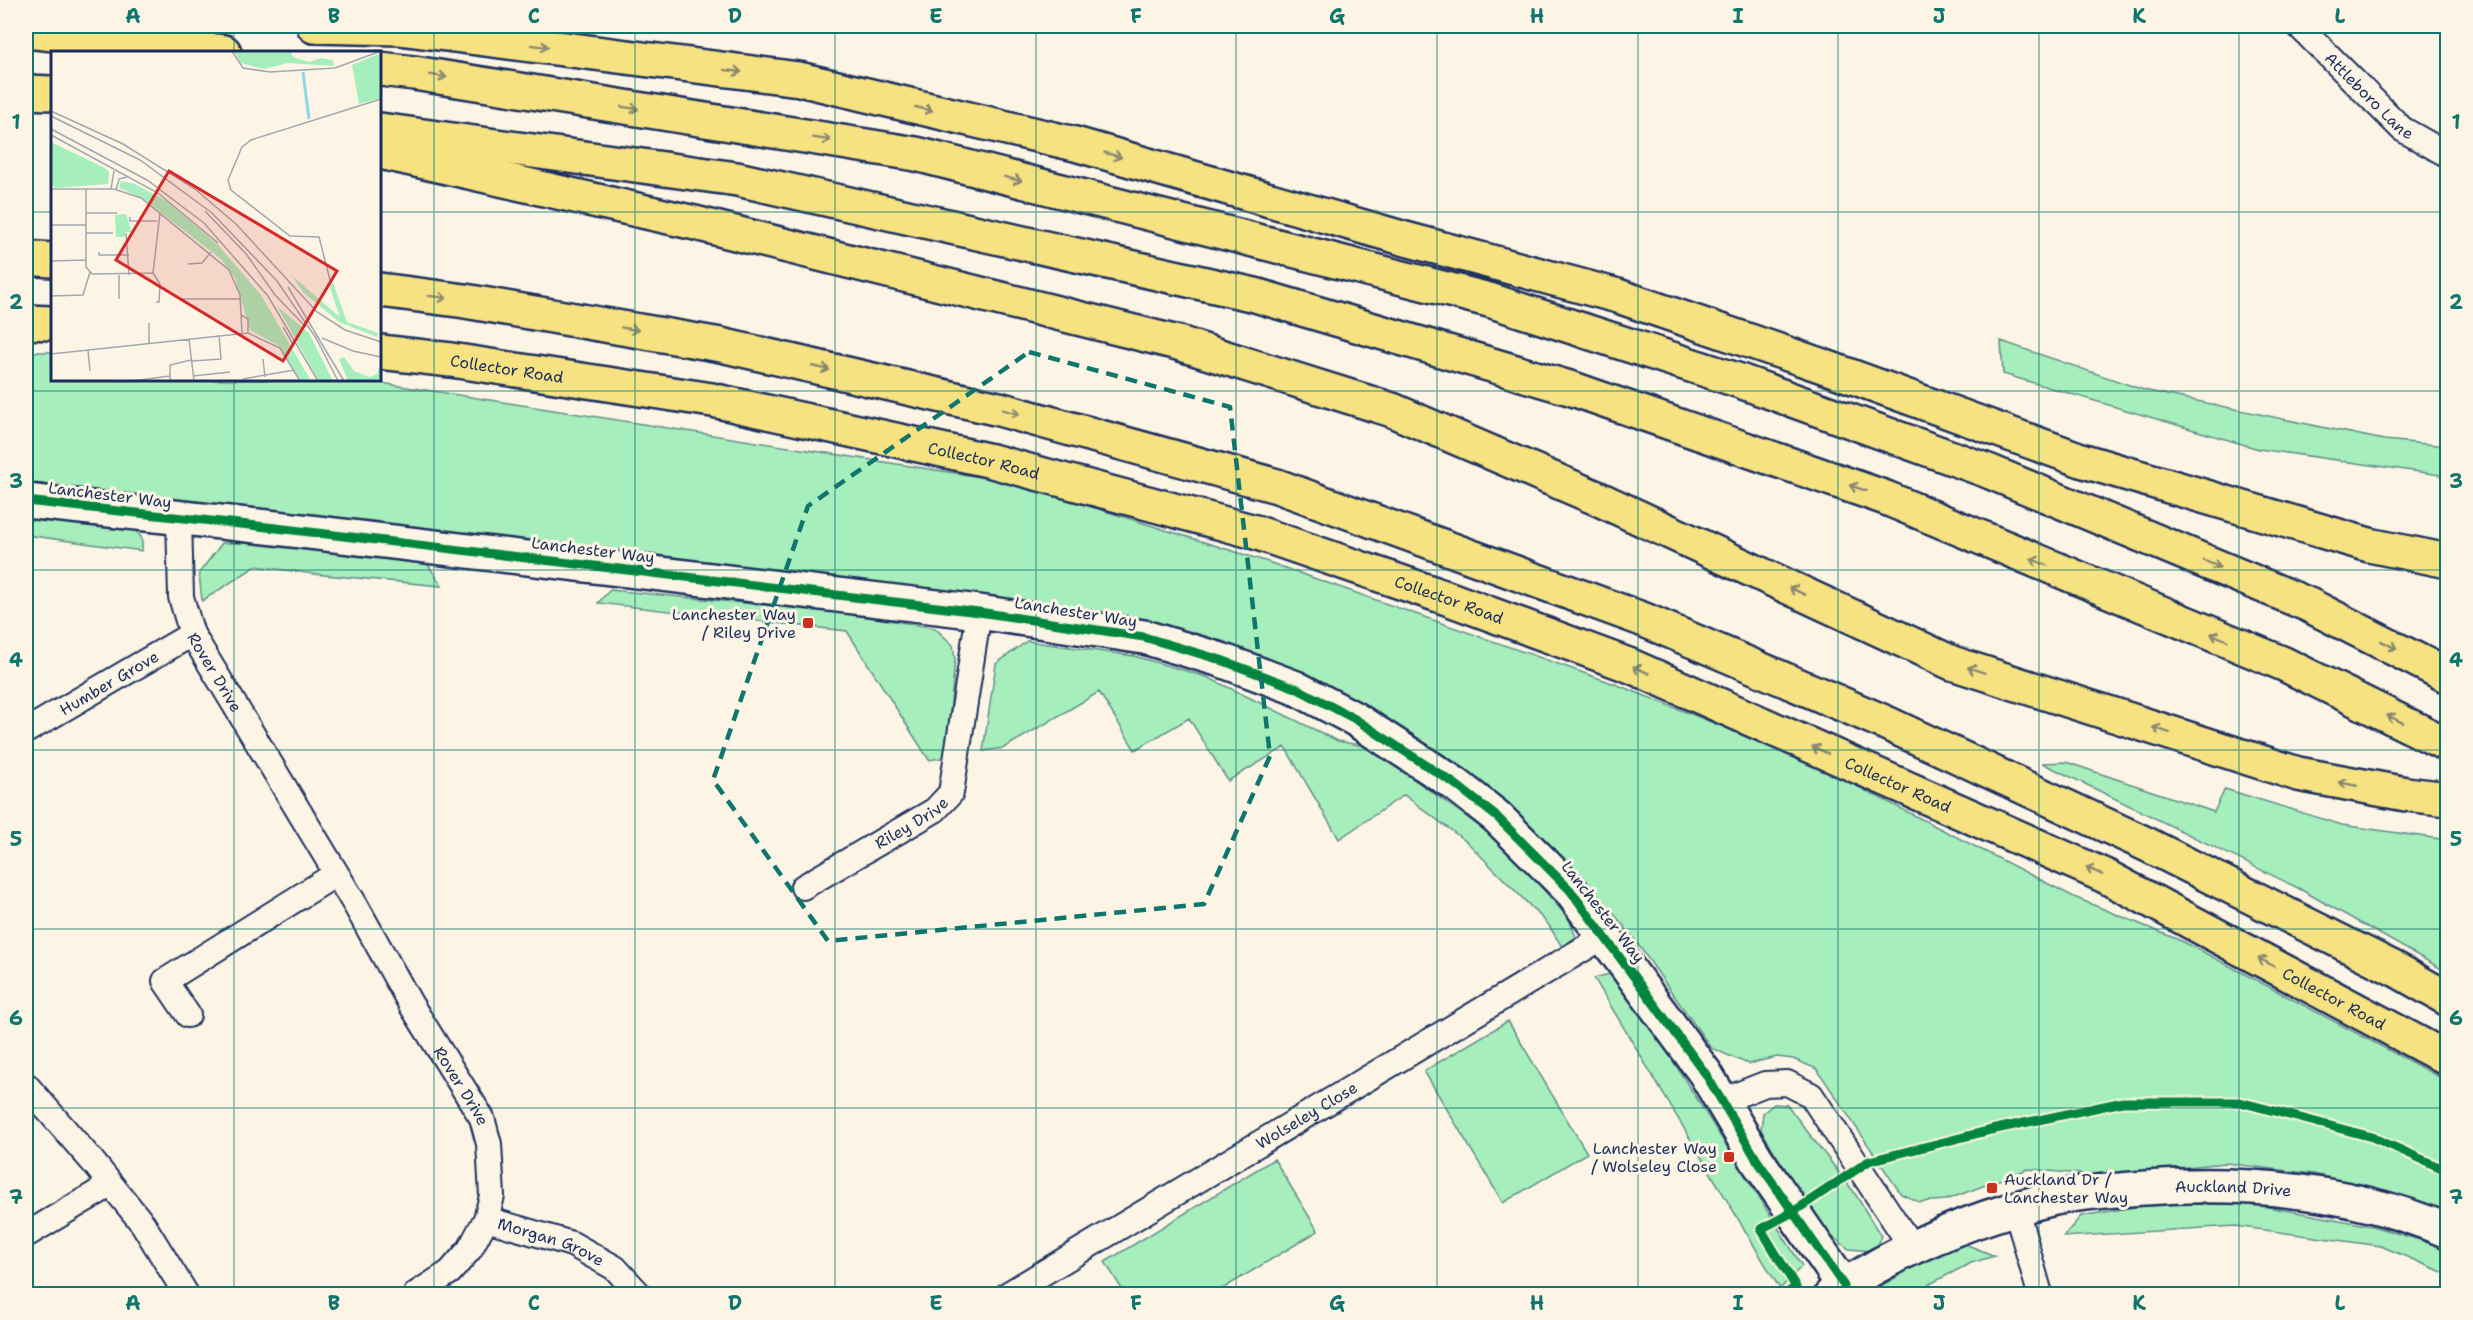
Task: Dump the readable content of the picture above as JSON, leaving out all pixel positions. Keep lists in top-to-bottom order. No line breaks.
{"streets":{"highway":["Collector Road"],"street":["Attleboro Lane","Lanchester Way","Rover Drive","Humber Grove","Riley Drive","Wolseley Close","Auckland Drive","Morgan Grove"]},"crossings":[["Lanchester Way","Rover Drive"],["Lanchester Way","Riley Drive"],["Lanchester Way","Wolseley Close"],["Lanchester Way","Auckland Drive"],["Rover Drive","Humber Grove"],["Rover Drive","Morgan Grove"]],"places":{"transit":["Lanchester Way / Riley Drive","Lanchester Way / Wolseley Close","Auckland Dr / Lanchester Way"]},"grid":{"columns":["A","B","C","D","E","F","G","H","I","J","K","L"],"rows":["1","2","3","4","5","6","7"]}}
